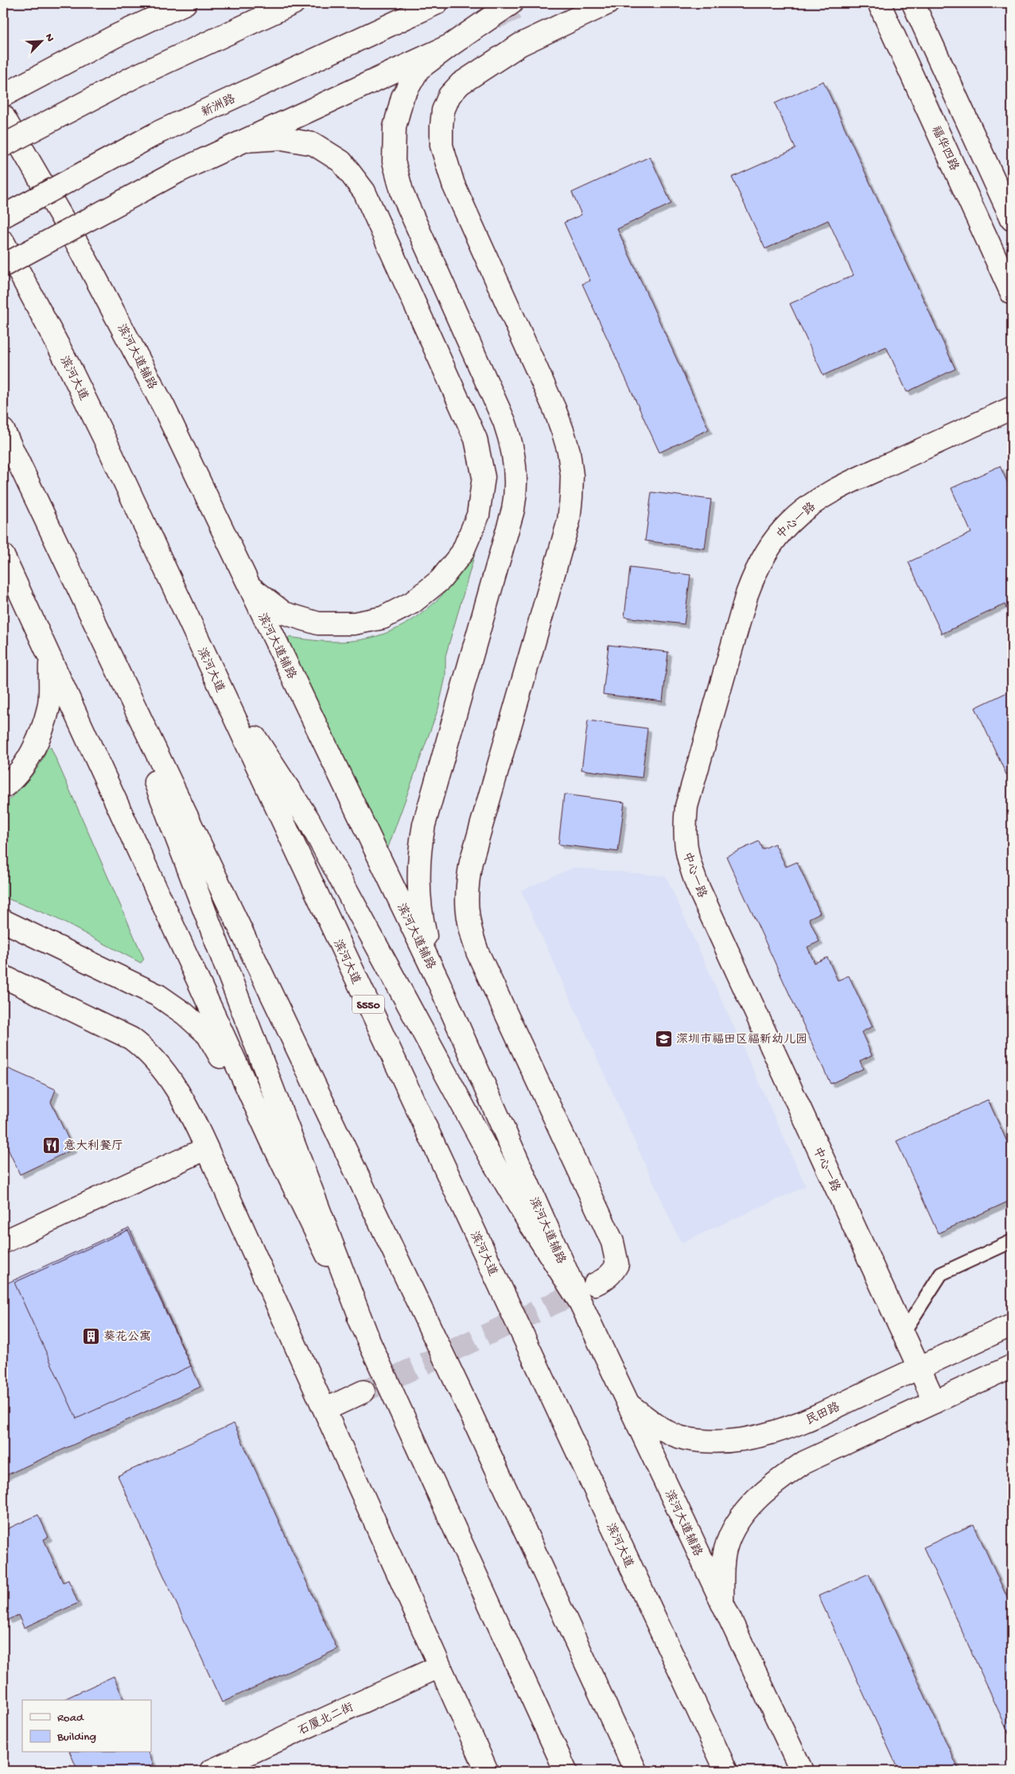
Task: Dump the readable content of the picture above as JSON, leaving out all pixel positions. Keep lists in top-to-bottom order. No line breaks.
{"streets":{"main road":["新洲路","福华四路","滨河大道辅路","滨河大道","中心一路","S550","民田路","石厦北二街"]},"crossings":[["滨河大道辅路","民田路"],["中心一路","民田路"]],"places":{"school or university":["深圳市福田区福新幼儿园"],"restaurant":["意大利餐厅"],"building":["葵花公寓"]},"legend":["Road","Building"],"north":"top right"}
